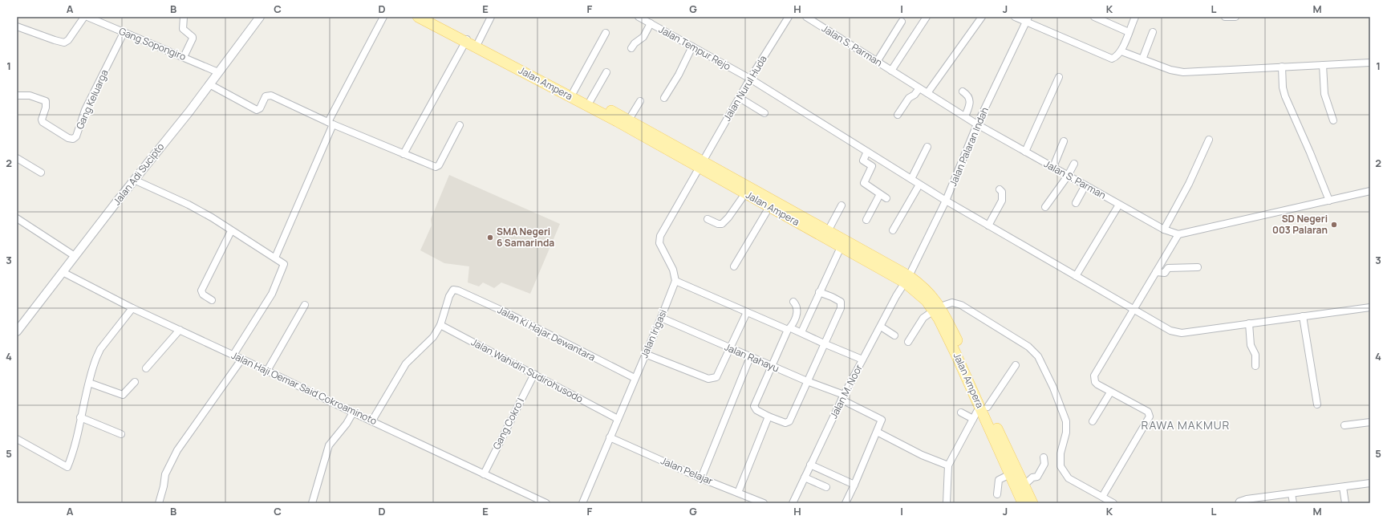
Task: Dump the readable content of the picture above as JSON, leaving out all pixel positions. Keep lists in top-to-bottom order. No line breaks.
{"streets":{"main road":["Jalan Ampera"],"street":["Gang Sopongiro","Jalan S. Parman","Jalan Tempur Rejo","Jalan Nurul Huda","Gang Keluarga","Jalan Palaran Indah","Jalan Adi Sucipto","Jalan Ki Hajar Dewantara","Jalan Irigasi","Jalan Rahayu","Jalan Wahidin Sudirohusodo","Jalan Haji Oemar Said Cokroaminoto","Jalan M. Noor","Gang Cokro I","Jalan Pelajar"]},"crossings":[["Gang Sopongiro","Gang Keluarga"],["Gang Sopongiro","Jalan Adi Sucipto"],["Jalan S. Parman","Jalan Palaran Indah"],["Jalan Tempur Rejo","Jalan Nurul Huda"],["Jalan Tempur Rejo","Jalan Palaran Indah"],["Jalan Ampera","Jalan Nurul Huda"],["Jalan Ampera","Jalan Palaran Indah"],["Jalan Ampera","Jalan M. Noor"],["Jalan Palaran Indah","Jalan M. Noor"],["Jalan Adi Sucipto","Jalan Haji Oemar Said Cokroaminoto"],["Jalan Ki Hajar Dewantara","Jalan Irigasi"],["Jalan Ki Hajar Dewantara","Jalan Wahidin Sudirohusodo"],["Jalan Irigasi","Jalan Rahayu"],["Jalan Irigasi","Jalan Wahidin Sudirohusodo"],["Jalan Irigasi","Jalan Pelajar"],["Jalan Rahayu","Jalan M. Noor"],["Jalan Wahidin Sudirohusodo","Gang Cokro I"],["Jalan Haji Oemar Said Cokroaminoto","Gang Cokro I"]],"districts":["RAWA MAKMUR"],"places":["SD Negeri 003 Palaran","SMA Negeri 6 Samarinda"],"grid":{"columns":["A","B","C","D","E","F","G","H","I","J","K","L","M"],"rows":["1","2","3","4","5"]}}
